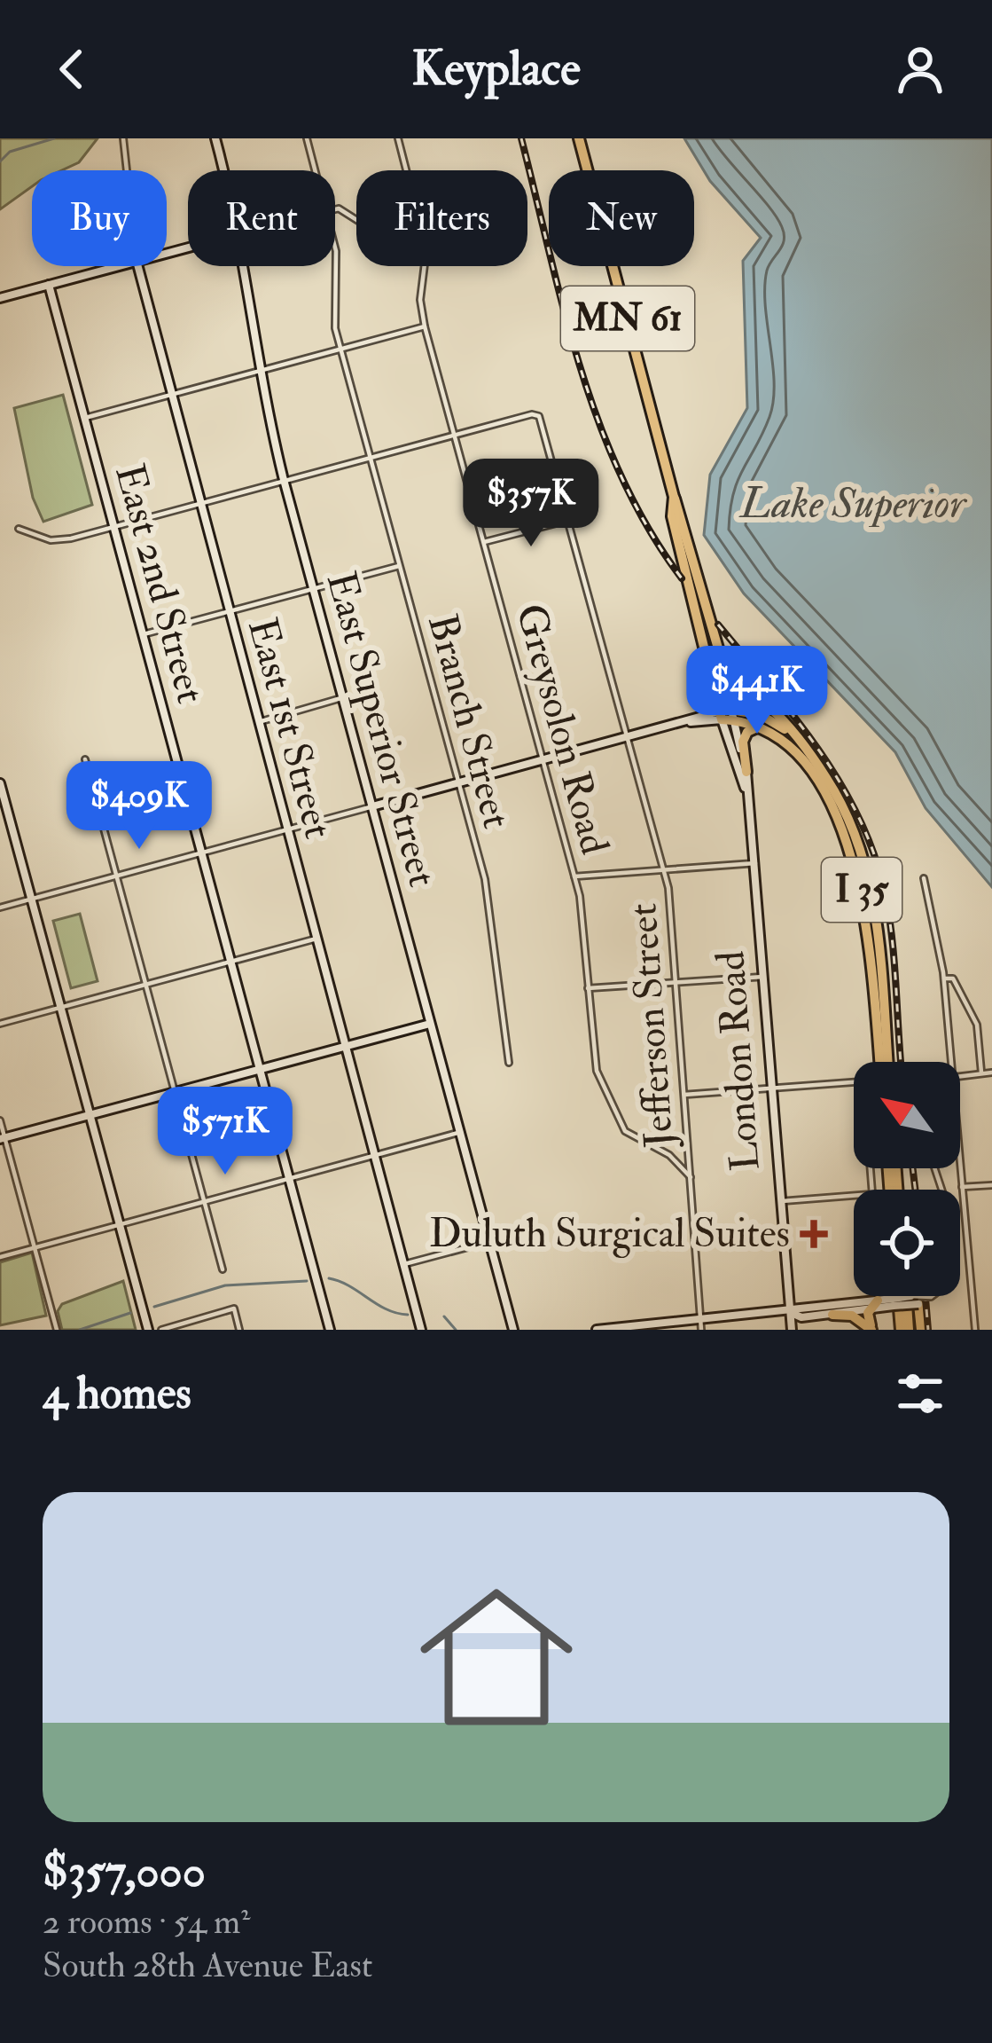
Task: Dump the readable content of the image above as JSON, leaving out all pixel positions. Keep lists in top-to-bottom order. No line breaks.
{"streets":{"highway":["MN 61","I 35","London Road"],"street":["East 2nd Street","Branch Street","East 1st Street","East Superior Street","Greysolon Road","Jefferson Street"]},"crossings":[["MN 61","London Road"],["Greysolon Road","Jefferson Street"],["I 35","London Road"]],"water":["Lake Superior"],"places":{"health":["Duluth Surgical Suites"]},"north":"top left","page":{"header":"Keyplace","chip":["Buy","Rent","Filters","New"],"price":["$357K","$441K","$409K","$571K"],"heading":"4 homes","list":[{"name":"$357,000","note":"2 rooms · 54 m² · South 28th Avenue East"}]}}
